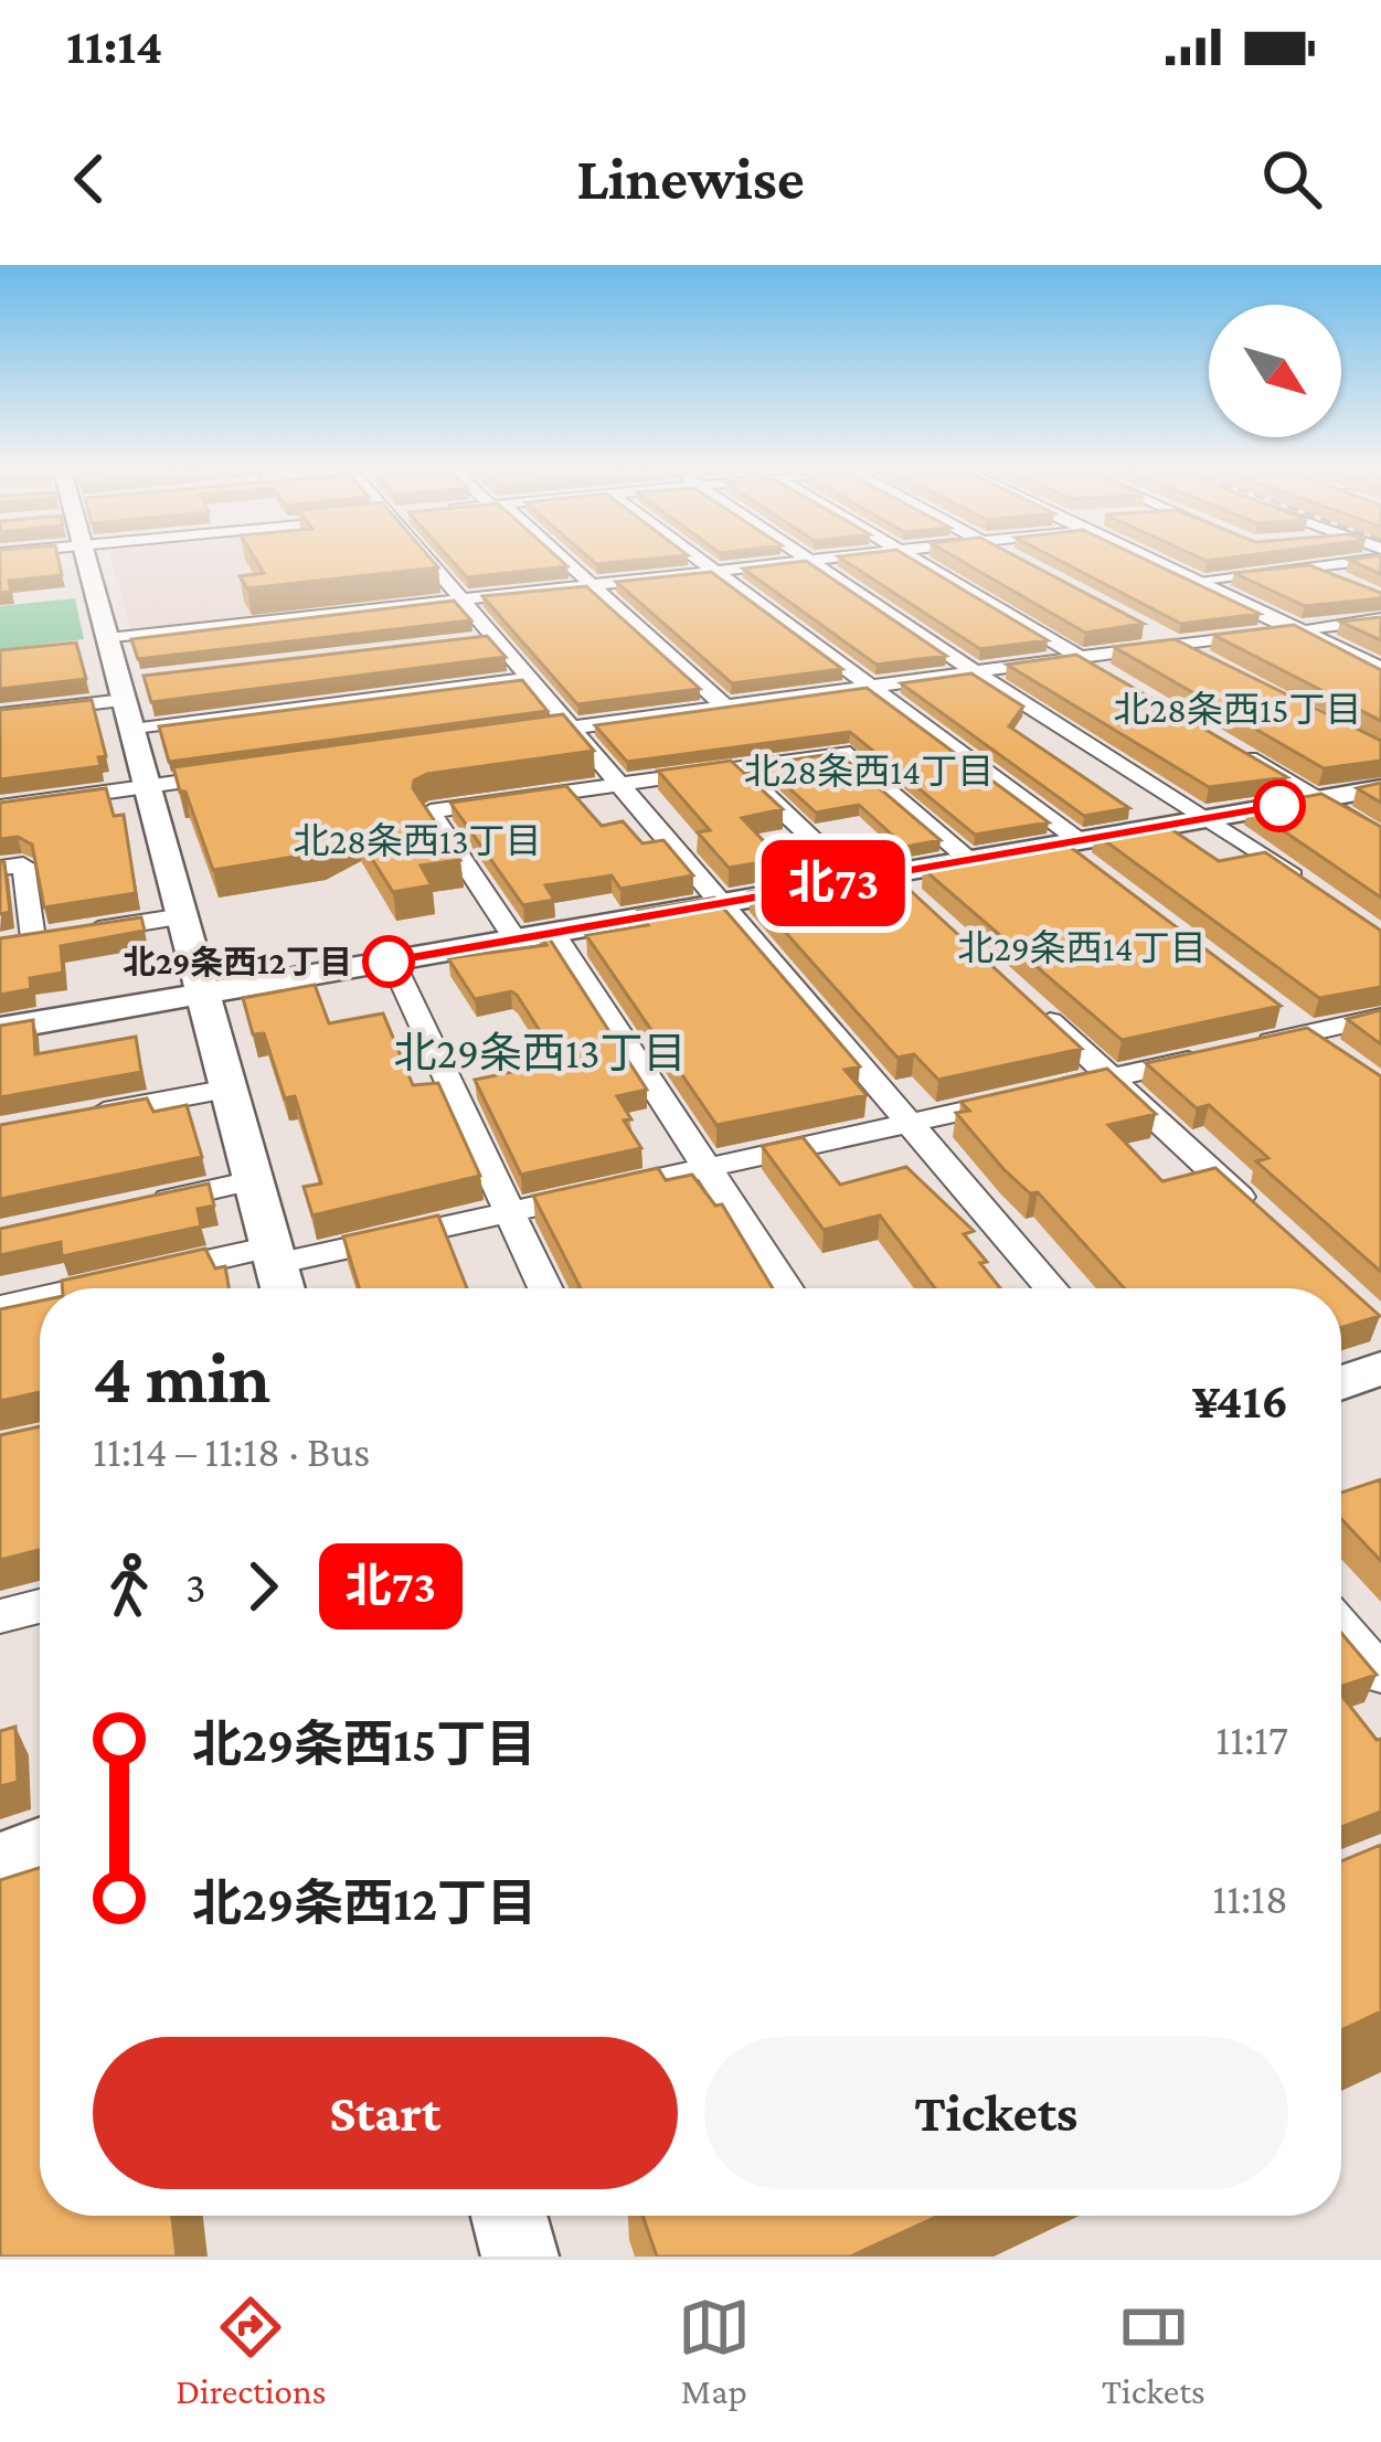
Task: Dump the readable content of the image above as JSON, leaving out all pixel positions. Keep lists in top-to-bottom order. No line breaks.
{"districts":["北28条西15丁目","北28条西14丁目","北28条西13丁目","北29条西14丁目","北29条西13丁目"],"places":["北29条西12丁目"],"lines":["bus line 北73"],"north":"bottom right","page":{"status":"11:14","header":"Linewise","on_map":"北73","heading":["4 min","11:14 – 11:18 · Bus","¥416"],"legs":["3","北73"],"list":[{"name":"北29条西15丁目","value":"11:17"},{"name":"北29条西12丁目","value":"11:18"}],"buttons":["Start","Tickets"],"tabs":["Directions","Map","Tickets"]}}
